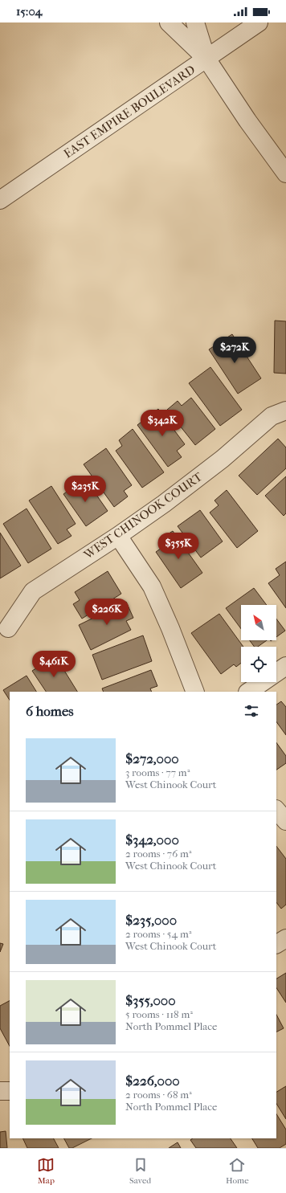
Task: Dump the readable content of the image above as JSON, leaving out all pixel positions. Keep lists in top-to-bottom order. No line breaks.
{"streets":{"street":["EAST EMPIRE BOULEVARD","WEST CHINOOK COURT"]},"north":"top left","page":{"status":"15:04","price":["$272K","$342K","$235K","$355K","$226K","$461K"],"heading":"6 homes","list":[{"name":"$272,000","note":"3 rooms · 77 m² · West Chinook Court"},{"name":"$342,000","note":"2 rooms · 76 m² · West Chinook Court"},{"name":"$235,000","note":"2 rooms · 54 m² · West Chinook Court"},{"name":"$355,000","note":"5 rooms · 118 m² · North Pommel Place"},{"name":"$226,000","note":"2 rooms · 68 m² · North Pommel Place"}],"tabs":["Map","Saved","Home"]}}
